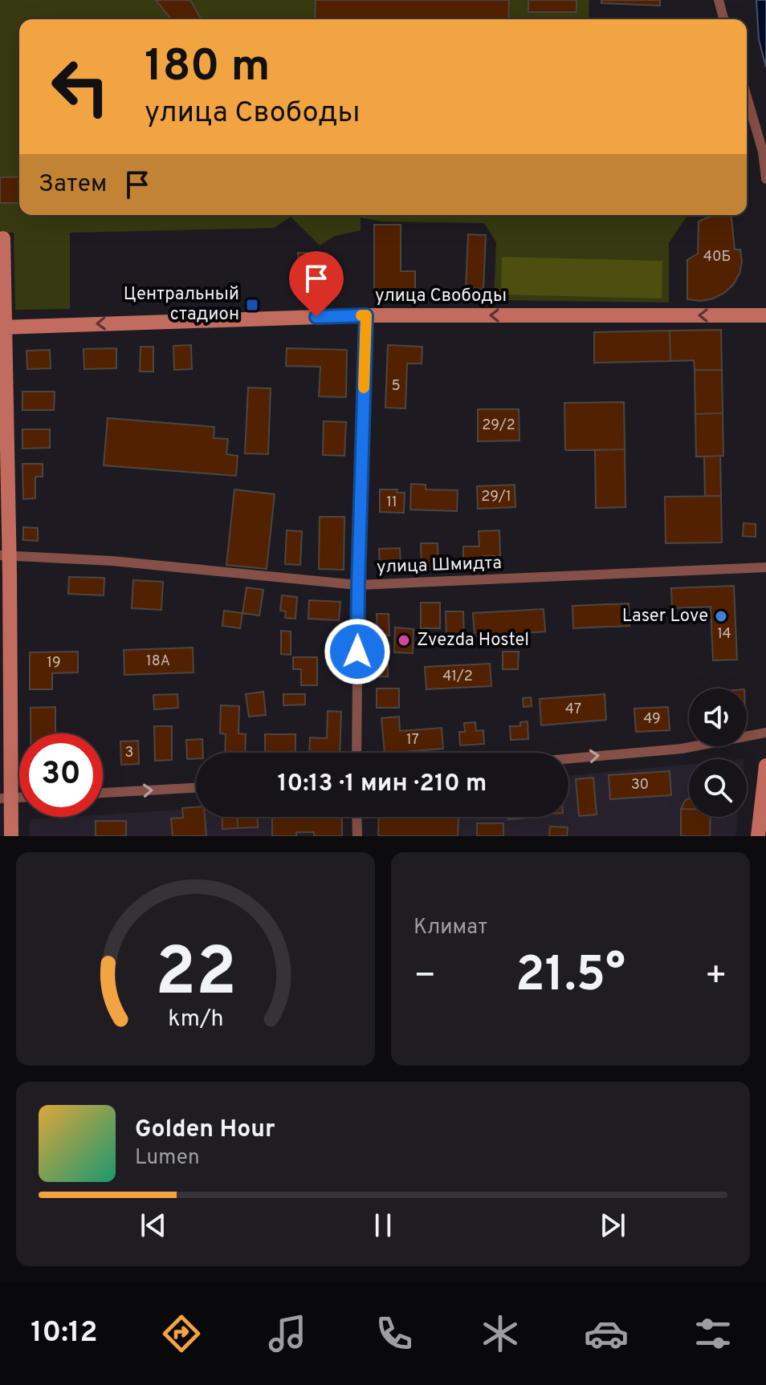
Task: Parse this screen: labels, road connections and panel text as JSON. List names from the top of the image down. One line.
{"streets":{"main road":["улица Свободы"],"street":["улица Шмидта"]},"one_way":["улица Свободы"],"places":{"transit":["Центральный стадион"],"other":["Laser Love","Zvezda Hostel"]},"house_numbers":["40Б","5","29/2","29/1","11","14","18А","19","41/2","47","49","17","3","30"],"page":{"turn":["180 m","улица Свободы"],"then":"Затем","limit":"30","trip":"10:13 · 1 мин · 210 m","tile":"Климат","heat":["−","21.5°","+"],"song":["Golden Hour","Lumen"],"tabs":"10:12","gauge":["22","km/h"]}}
